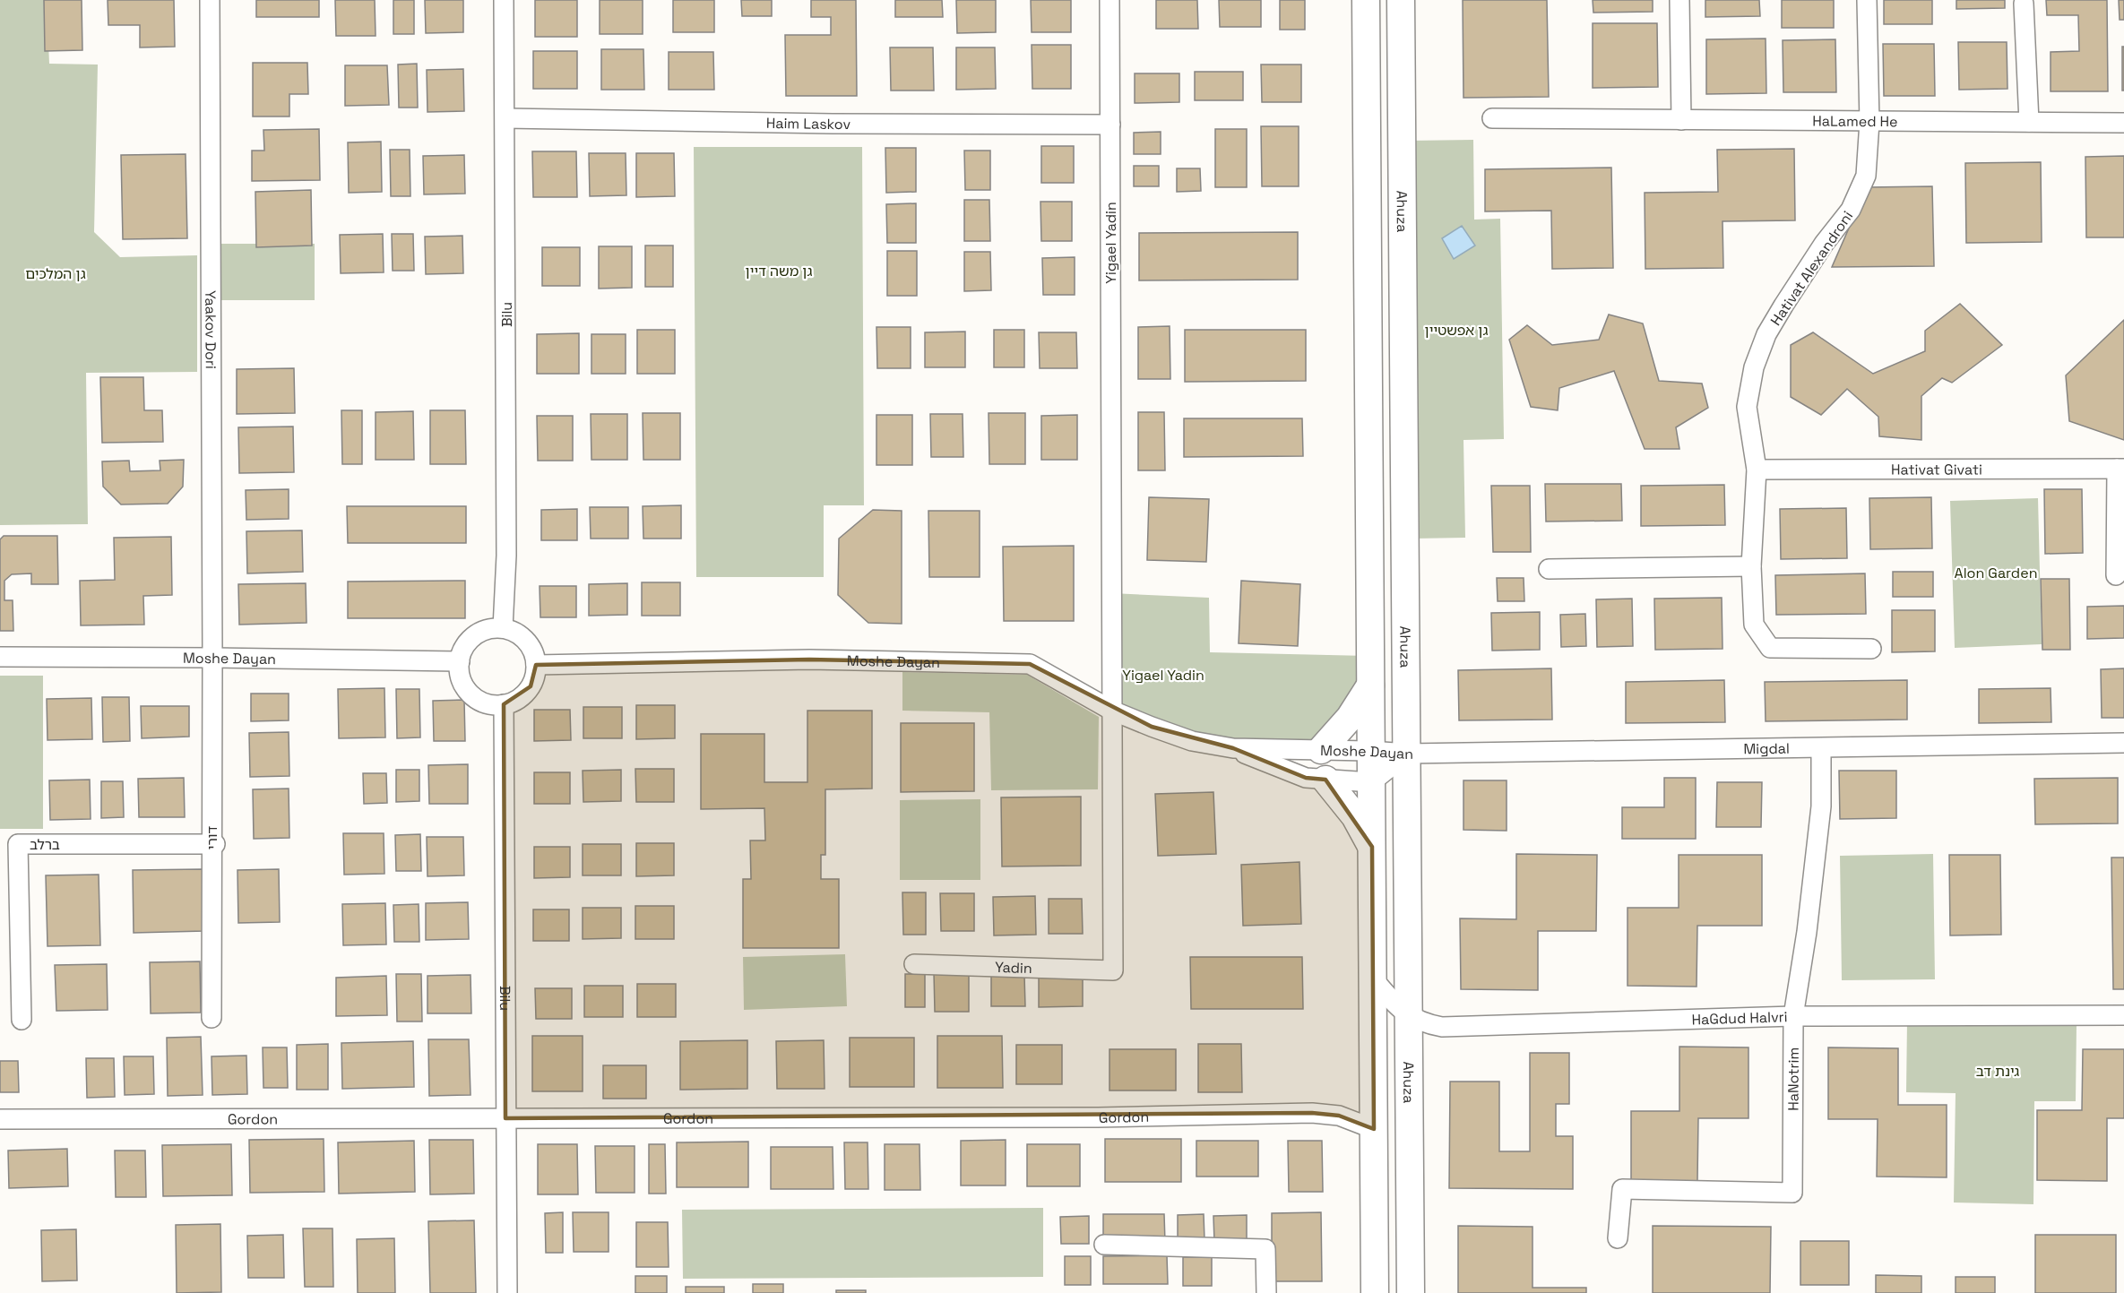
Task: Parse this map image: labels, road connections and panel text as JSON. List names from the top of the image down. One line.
{"streets":{"main road":["Ahuza"],"street":["HaLamed He","Haim Laskov","Yigael Yadin","Hativat Alexandroni","Bilu","Yaakov Dori","Hativat Givati","Moshe Dayan","Migdal","דורי","ברלב","Yadin","HaGdud HaIvri","HaNotrim","Gordon"]},"crossings":[["HaLamed He","Hativat Alexandroni"],["Haim Laskov","Yigael Yadin"],["Haim Laskov","Bilu"],["Ahuza","Moshe Dayan"],["Ahuza","Migdal"],["Ahuza","HaGdud HaIvri"],["Yigael Yadin","Moshe Dayan"],["Yigael Yadin","Yadin"],["Hativat Alexandroni","Hativat Givati"],["Bilu","Moshe Dayan"],["Bilu","Gordon"],["Yaakov Dori","Moshe Dayan"],["Yaakov Dori","דורי"],["Moshe Dayan","Migdal"],["Moshe Dayan","דורי"],["Migdal","HaNotrim"],["דורי","ברלב"],["HaGdud HaIvri","HaNotrim"]],"parks":["גן משה דיין","גן המלכים","גן אפשטיין","Alon Garden","Yigael Yadin","גינת דב"]}
